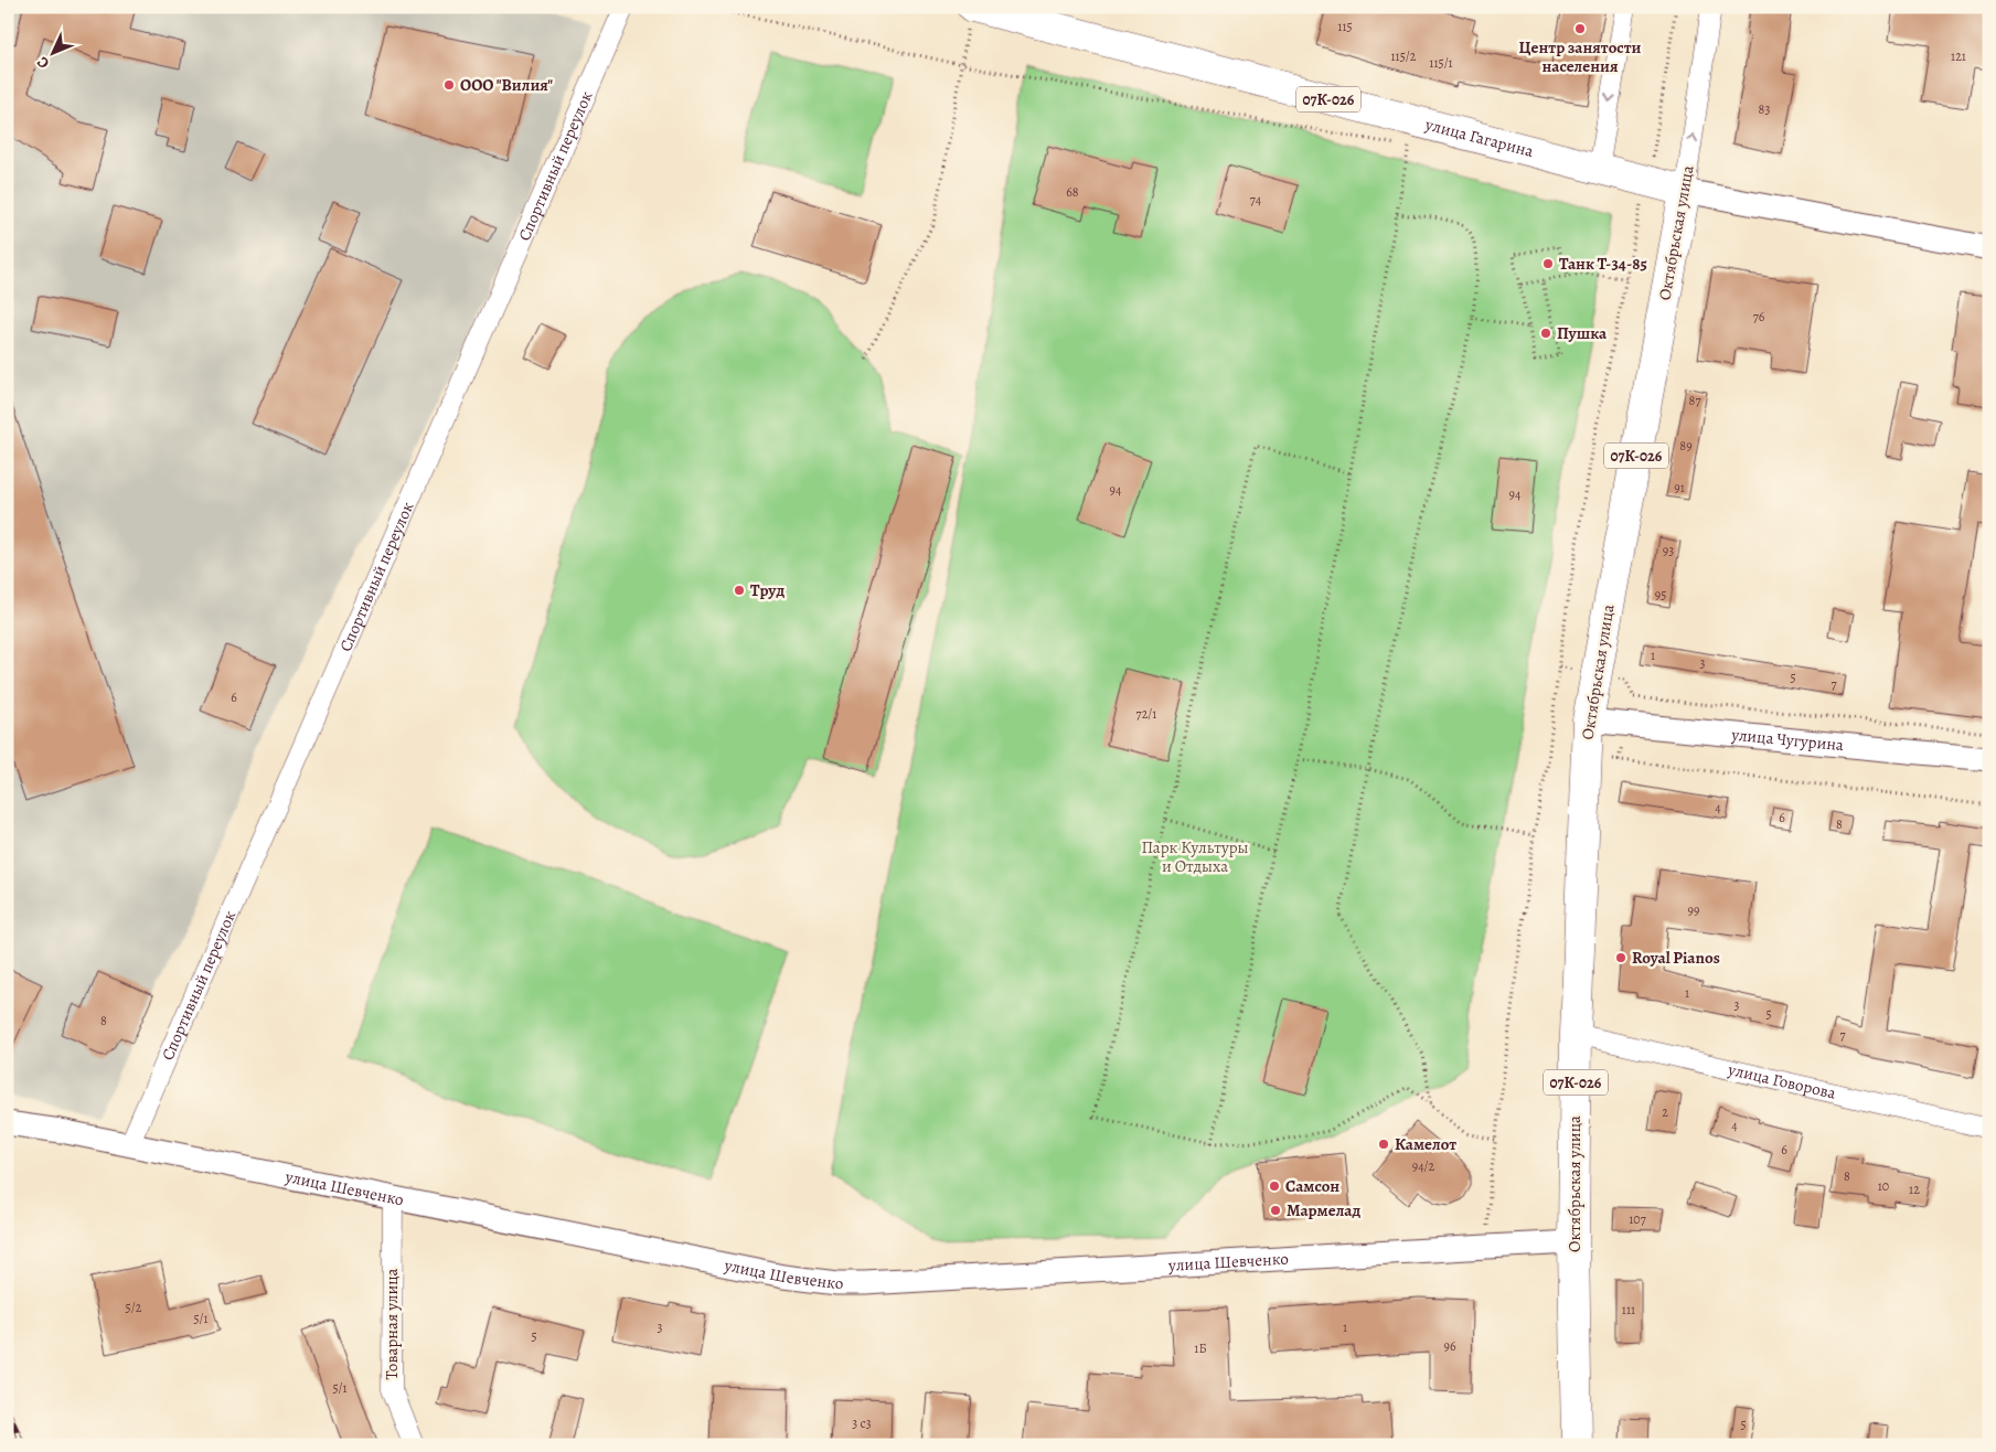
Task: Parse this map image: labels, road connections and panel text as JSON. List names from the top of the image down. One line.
{"streets":{"main road":["07К-026","улица Гагарина","Октябрьская улица"],"street":["Спортивный переулок","улица Чугурина","улица Говорова","улица Шевченко","Товарная улица"]},"crossings":[["улица Гагарина","Октябрьская улица"],["Спортивный переулок","улица Шевченко"],["Октябрьская улица","улица Чугурина"],["Октябрьская улица","улица Говорова"],["Октябрьская улица","улица Шевченко"],["улица Шевченко","Товарная улица"]],"parks":["Парк Культуры и Отдыха"],"places":["Центр занятости населения","ООО \"Вилия\"","Танк Т-34-85","Пушка","Труд","Royal Pianos","Камелот","Самсон","Мармелад"],"house_numbers":["115","115/2","121","115/1","83","68","74","76","87","89","91","94","94","93","95","1","3","5","7","6","72/1","4","6","8","99","1","3","5","8","7","2","4","6","94/2","8","10","12","107","5/2","111","5/1","3","1","5","96","1Б","5/1","3 с3","5"],"north":"bottom left"}
